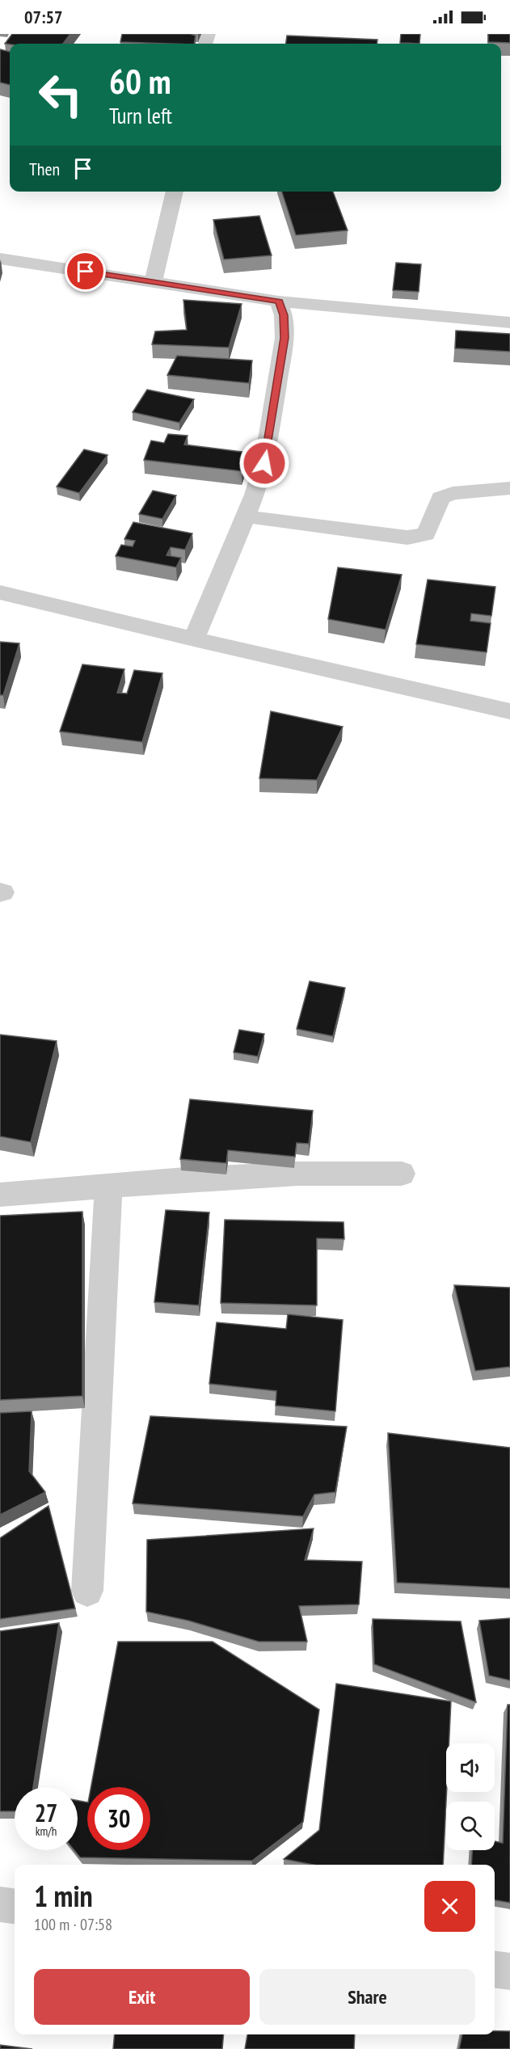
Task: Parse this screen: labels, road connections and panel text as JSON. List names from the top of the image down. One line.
{"page":{"status":"07:57","turn":["60 m","Turn left"],"then":"Then","speed":"27 km/h","limit":"30","heading":["1 min","100 m · 07:58"],"buttons":["Exit","Share"]}}
